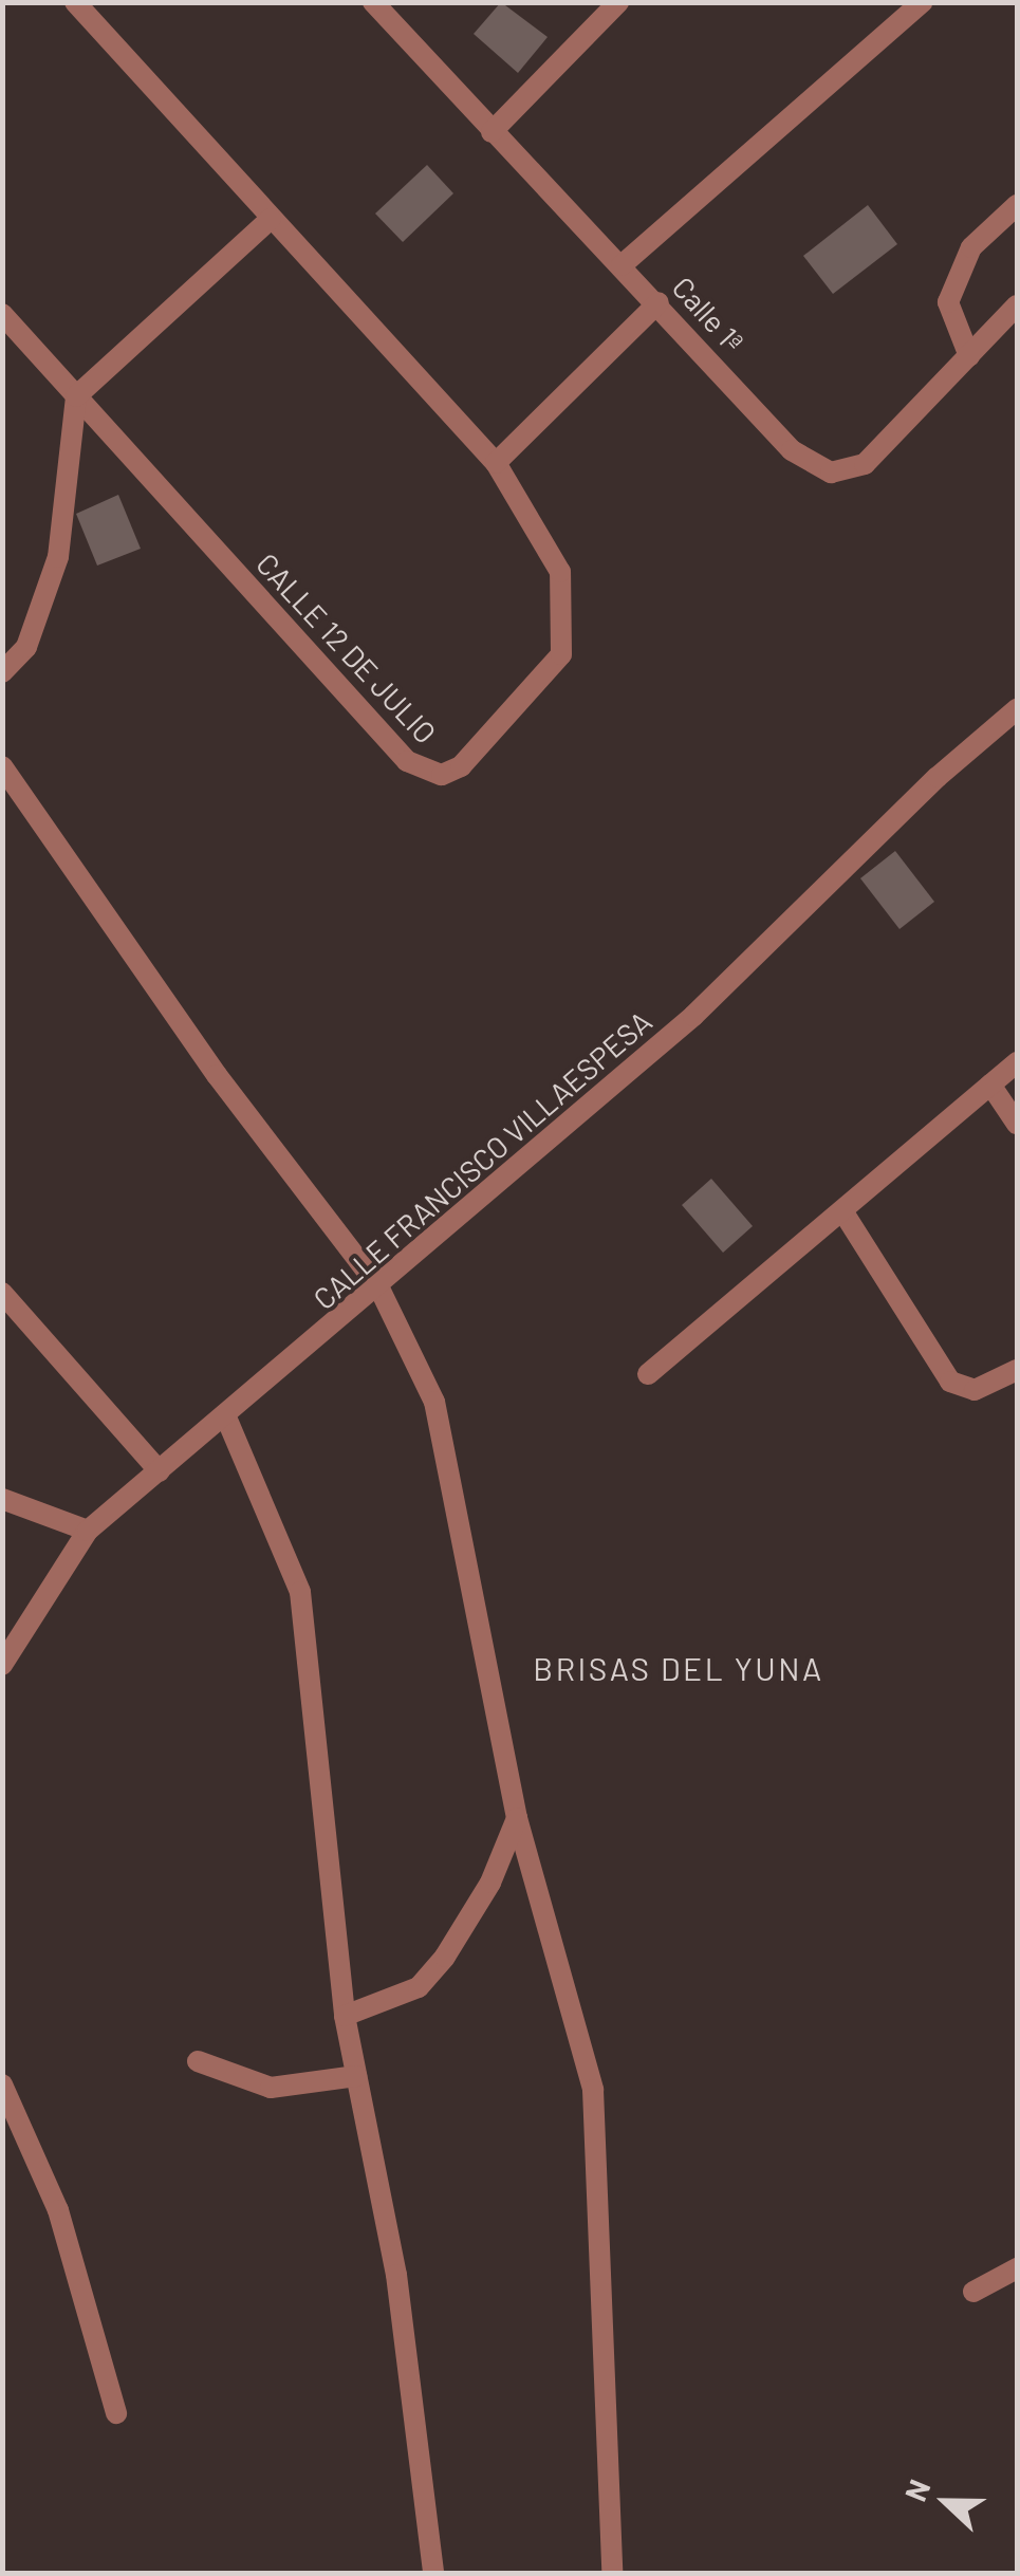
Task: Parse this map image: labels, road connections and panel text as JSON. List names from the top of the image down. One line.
{"streets":{"street":["Calle 1ª","CALLE 12 DE JULIO","CALLE FRANCISCO VILLAESPESA"]},"districts":["BRISAS DEL YUNA"],"north":"left"}
